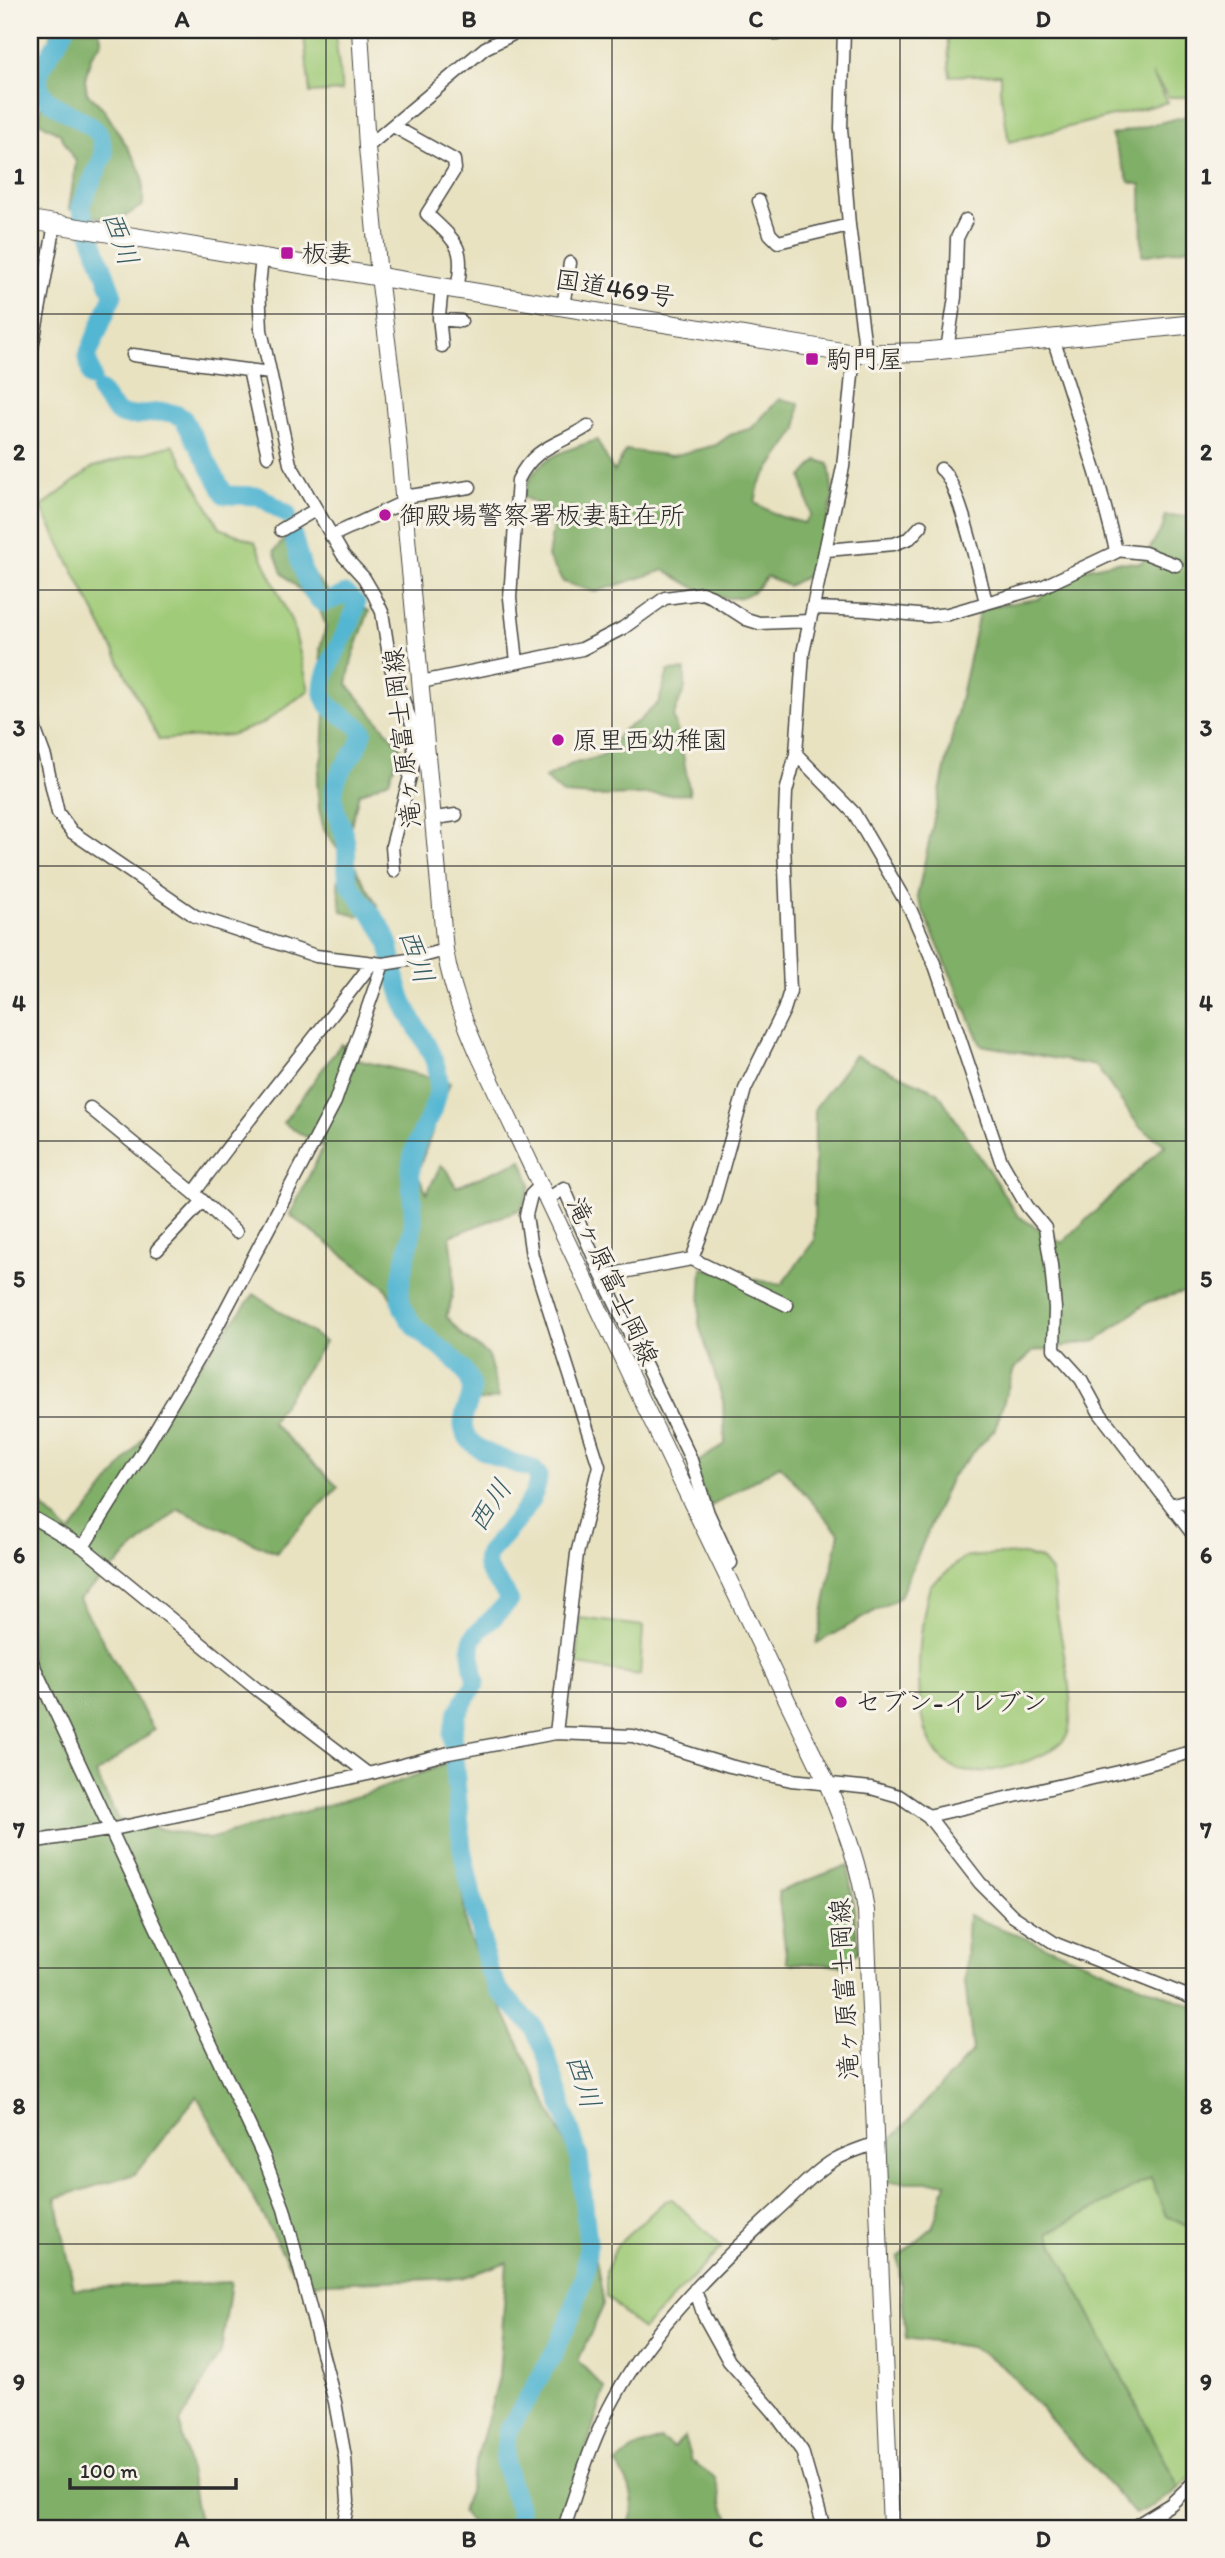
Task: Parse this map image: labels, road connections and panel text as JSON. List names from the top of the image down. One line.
{"streets":{"highway":["国道469号"],"main road":["滝ヶ原富士岡線"]},"crossings":[["国道469号","滝ヶ原富士岡線"]],"water":["西川"],"places":{"transit":["板妻","駒門屋"],"other":["御殿場警察署板妻駐在所","原里西幼稚園","セブン-イレブン"]},"scale_bar":"100 m","grid":{"columns":["A","B","C","D"],"rows":["1","2","3","4","5","6","7","8","9"]}}
